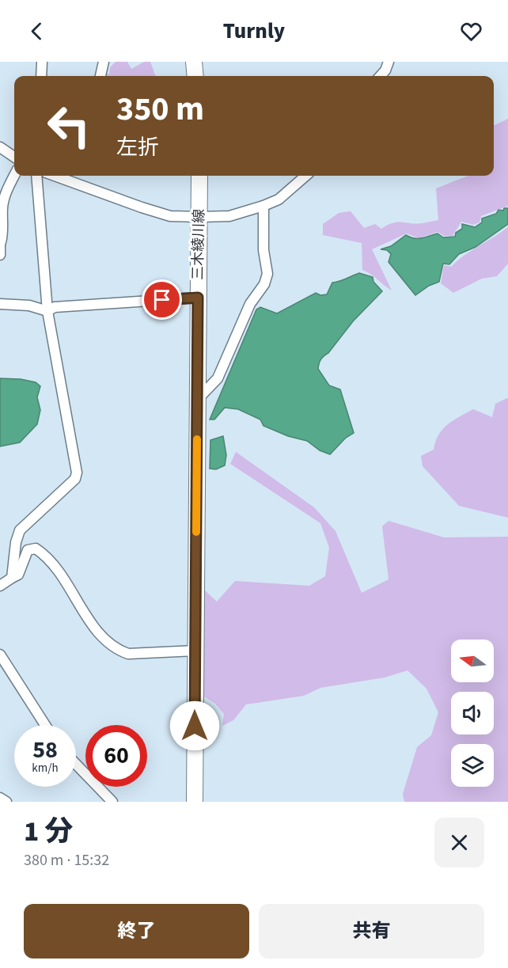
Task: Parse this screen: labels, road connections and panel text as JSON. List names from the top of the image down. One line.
{"streets":{"main road":["三木綾川線"]},"north":"left","page":{"header":"Turnly","turn":["350 m","左折"],"speed":"58 km/h","limit":"60","heading":["1 分","380 m · 15:32"],"buttons":["終了","共有"]}}
